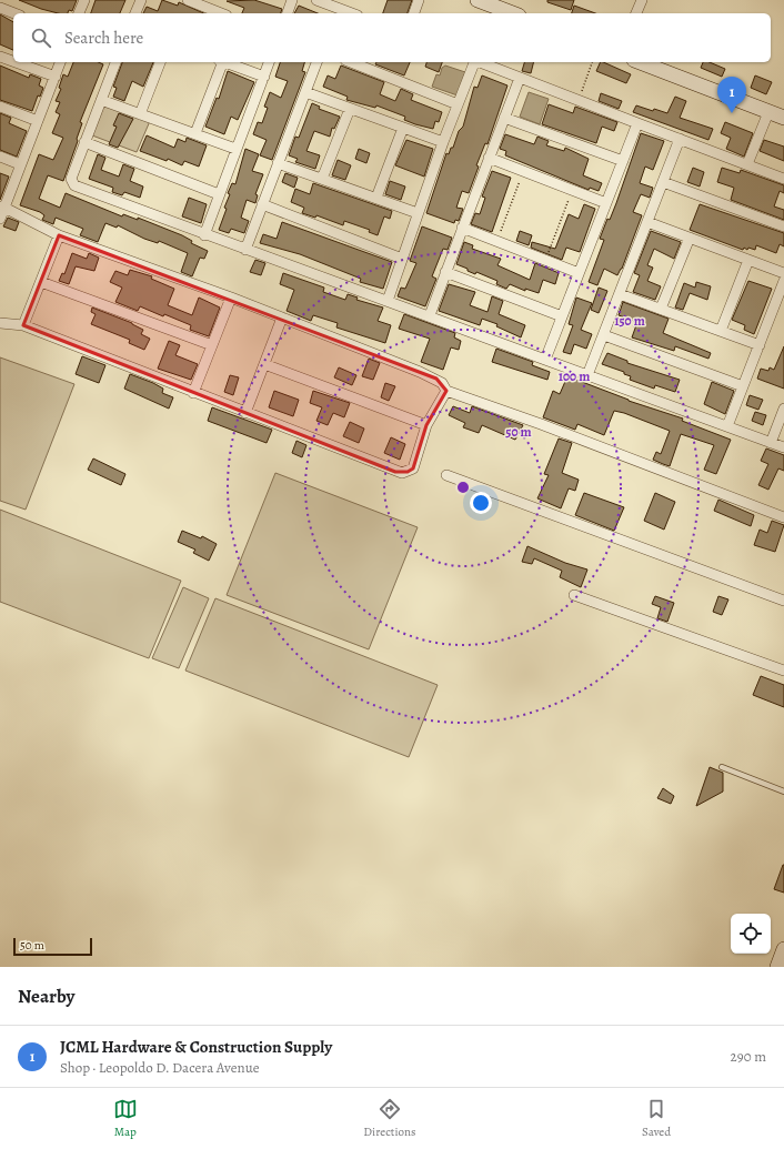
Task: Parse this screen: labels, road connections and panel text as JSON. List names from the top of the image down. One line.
{"scale_bar":"50 m","page":{"search":"Search here","pins":"1","scale":"50 m","heading":"Nearby","list":[{"mark":"1","name":"JCML Hardware & Construction Supply","note":"Shop · Leopoldo D. Dacera Avenue","value":"290 m"}],"nav":["Map","Directions","Saved"]},"rings":["150 m","100 m","50 m"]}
